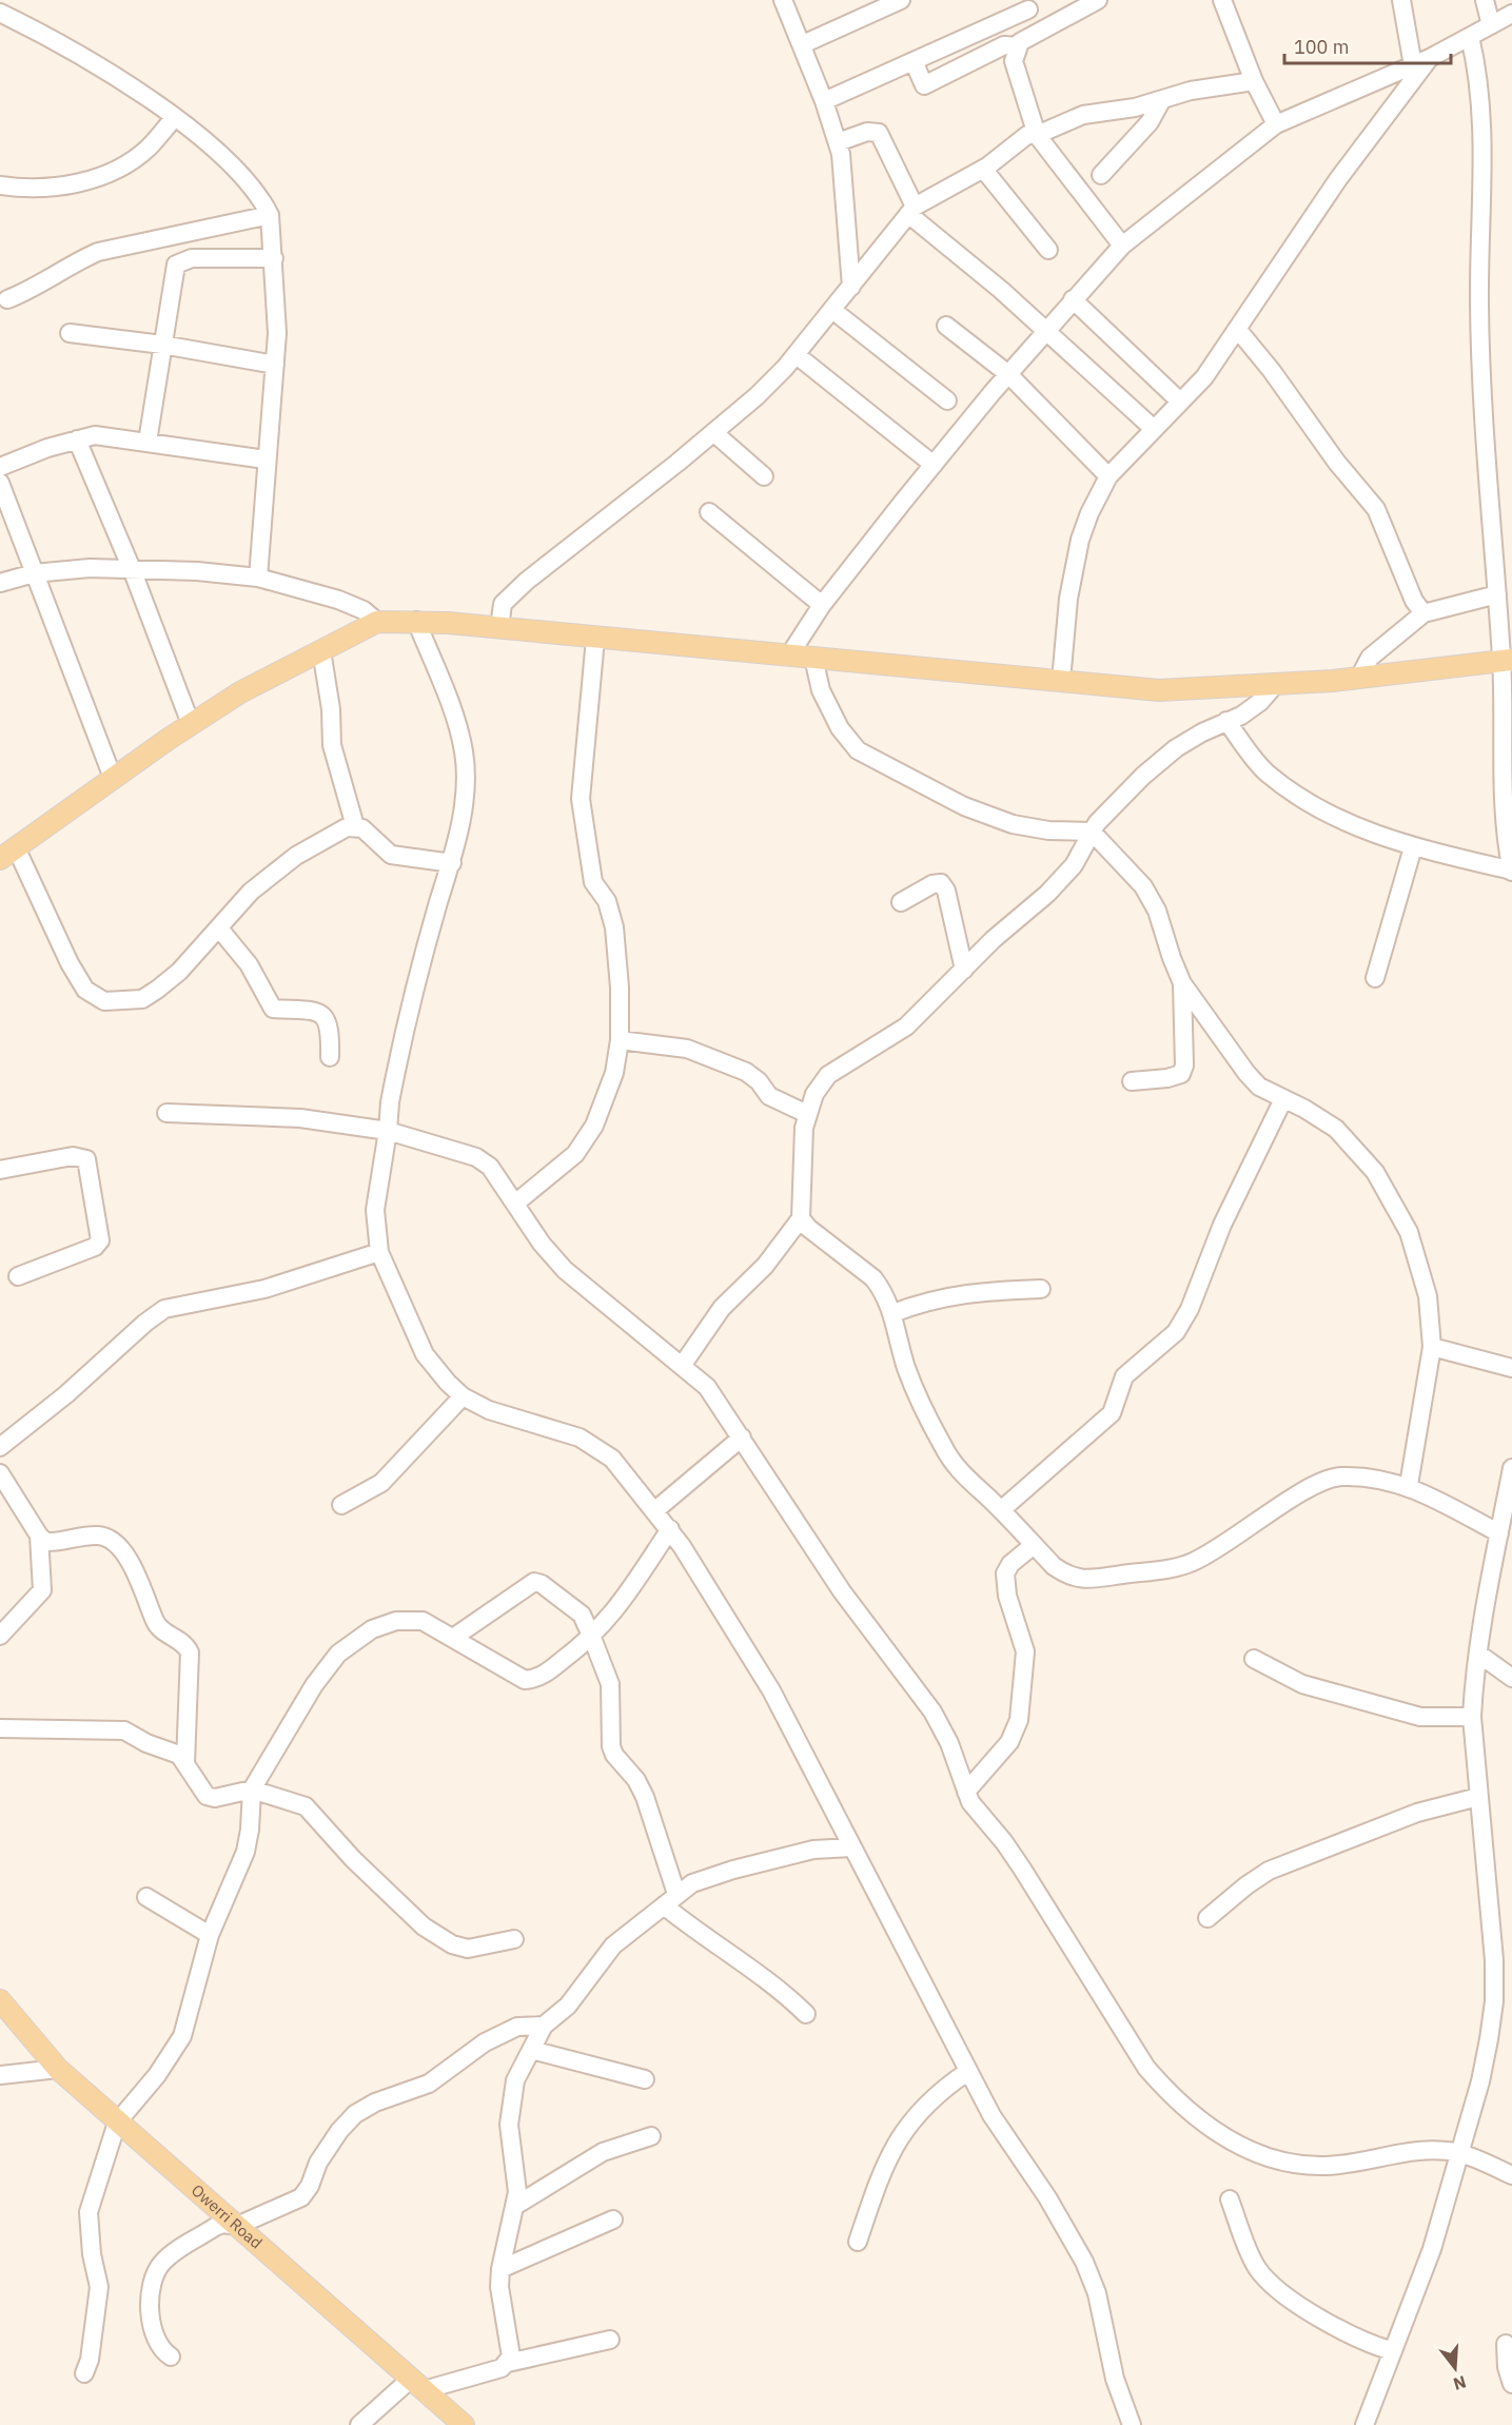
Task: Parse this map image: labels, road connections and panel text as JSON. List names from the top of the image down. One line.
{"streets":{"main road":["Owerri Road"]},"scale_bar":"100 m","north":"bottom"}
